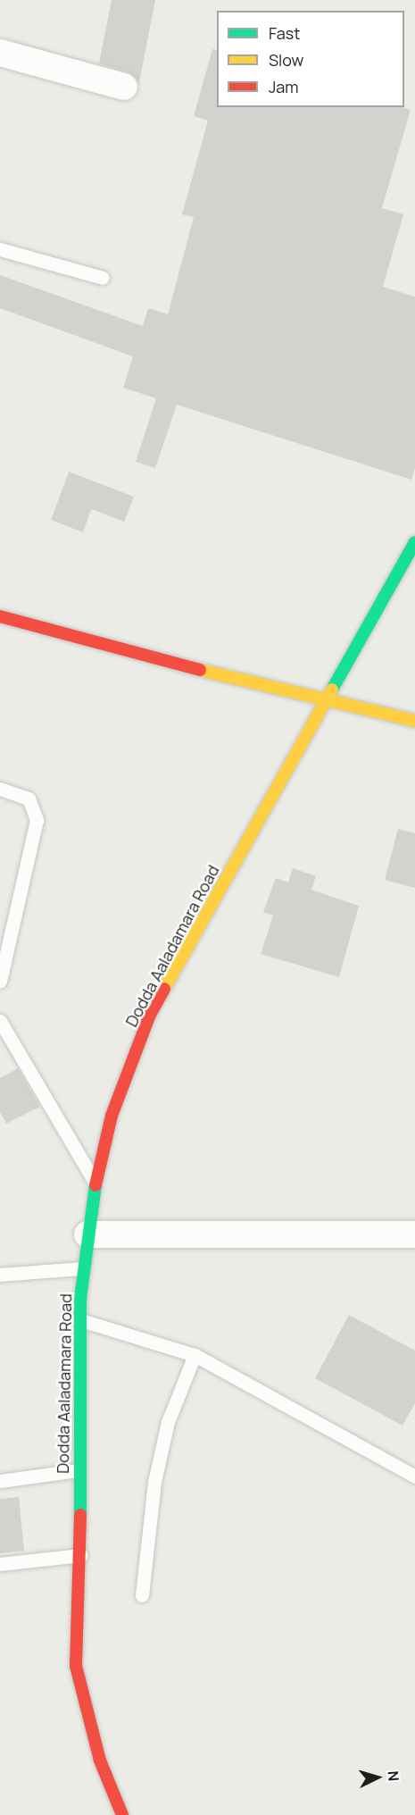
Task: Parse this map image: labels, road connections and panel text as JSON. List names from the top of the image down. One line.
{"streets":{"main road":["Dodda Aaladamara Road"]},"legend":["Fast","Slow","Jam"],"north":"right"}
